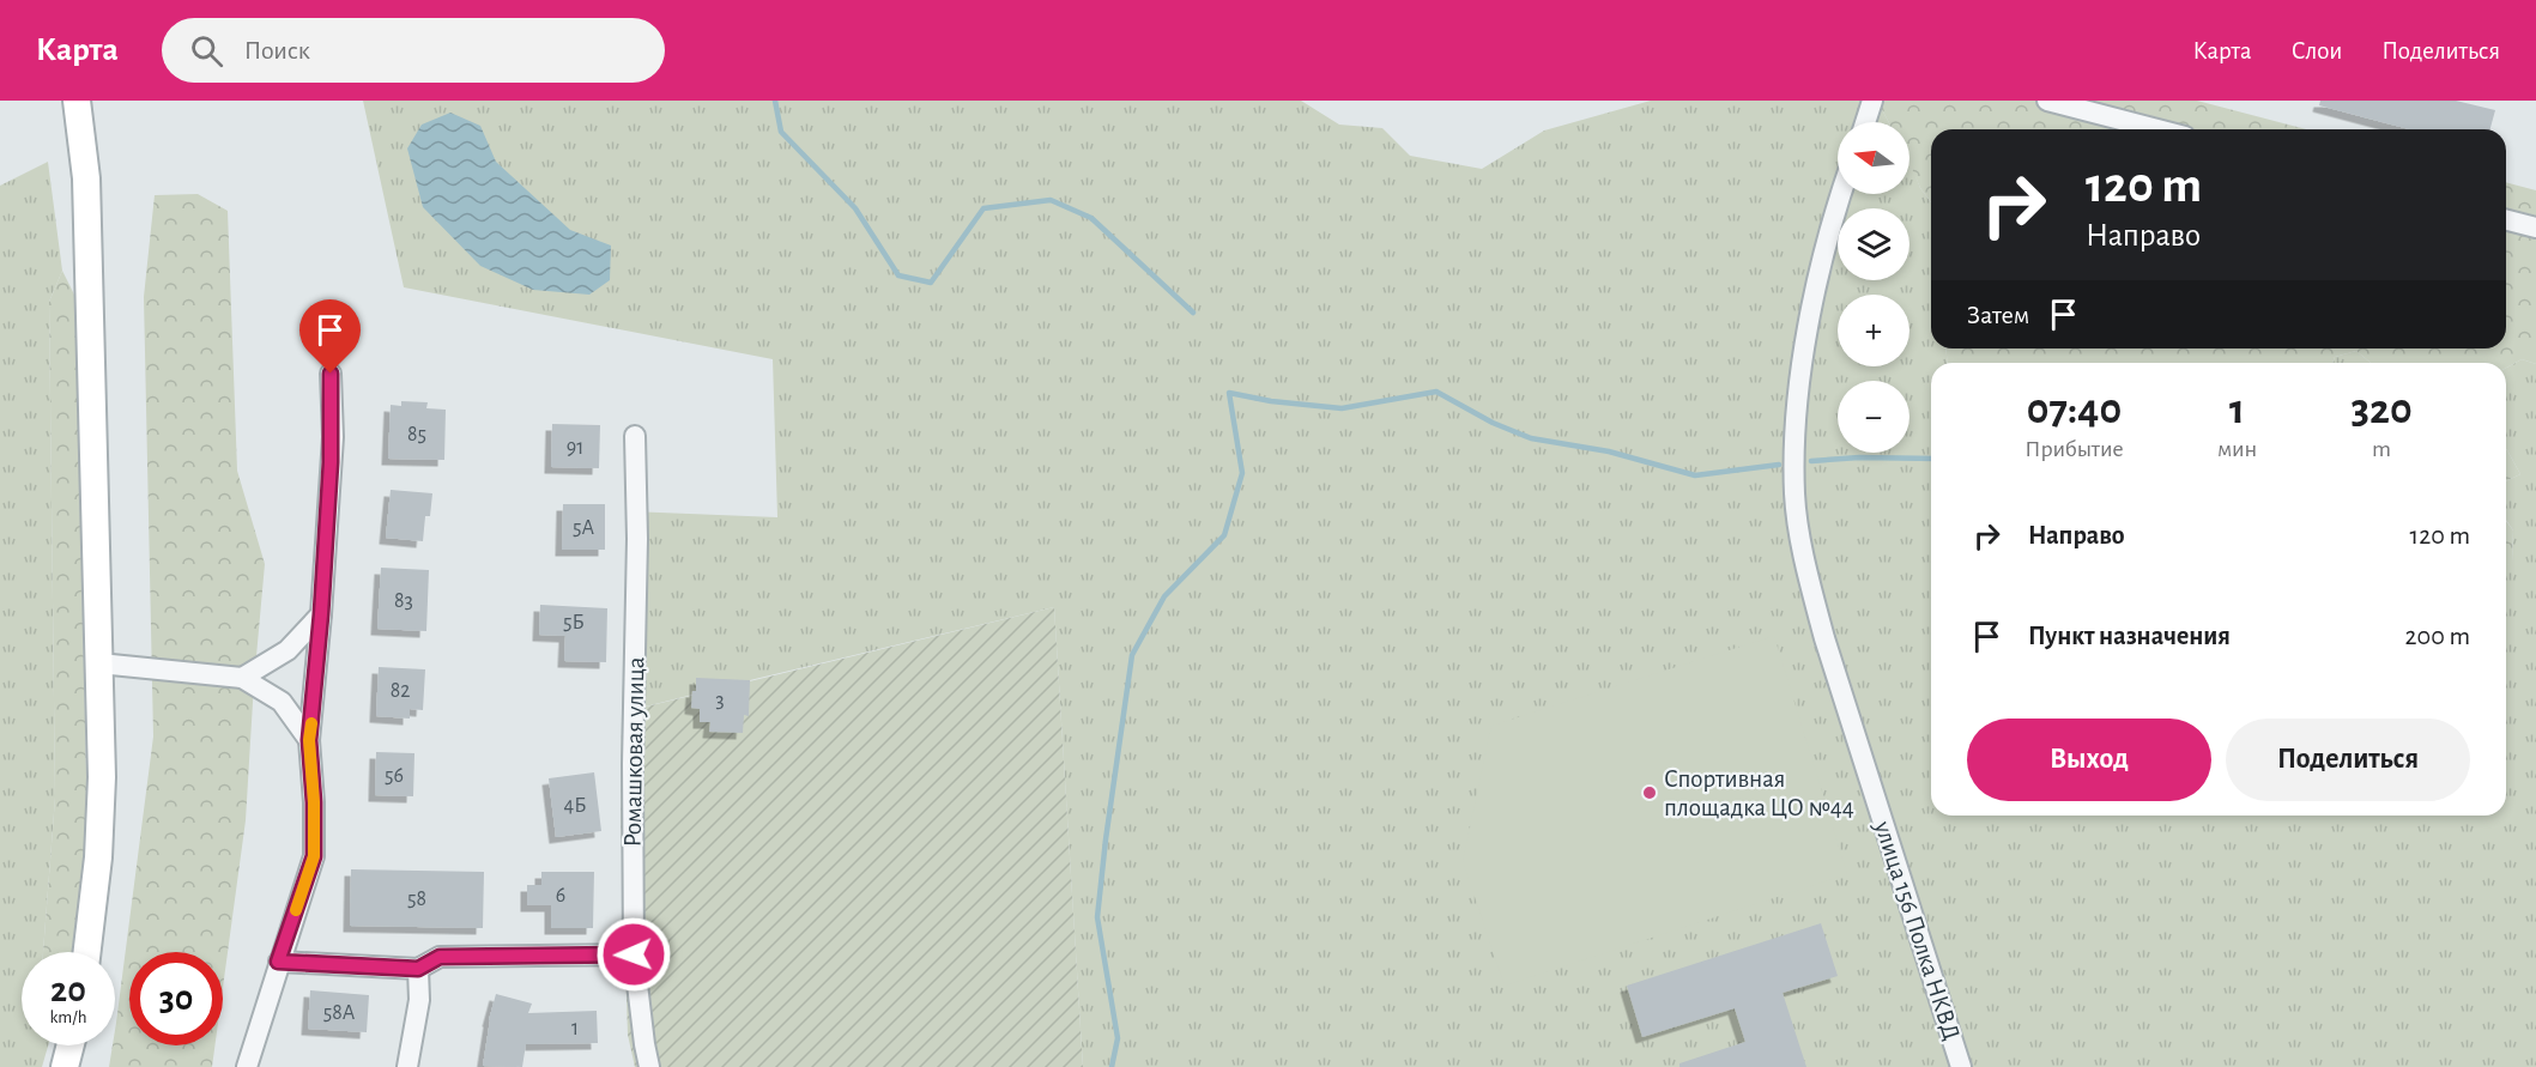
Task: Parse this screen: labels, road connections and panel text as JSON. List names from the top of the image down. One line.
{"streets":{"street":["Ромашковая улица","улица 156 Полка НКВД"]},"places":["Спортивная площадка ЦО №44"],"house_numbers":["85","91","5А","83","5Б","82","3","56","4Б","6","58","58А","1"],"north":"left","page":{"header":"Карта","search":"Поиск","nav":["Карта","Слои","Поделиться"],"map_buttons":["+","−"],"turn":["120 m","Направо"],"then":"Затем","eta":["07:40","Прибытие","1","мин","320","m"],"list":[{"name":"Направо","value":"120 m"},{"name":"Пункт назначения","value":"200 m"}],"buttons":["Выход","Поделиться"],"speed":"20 km/h","limit":"30"}}
